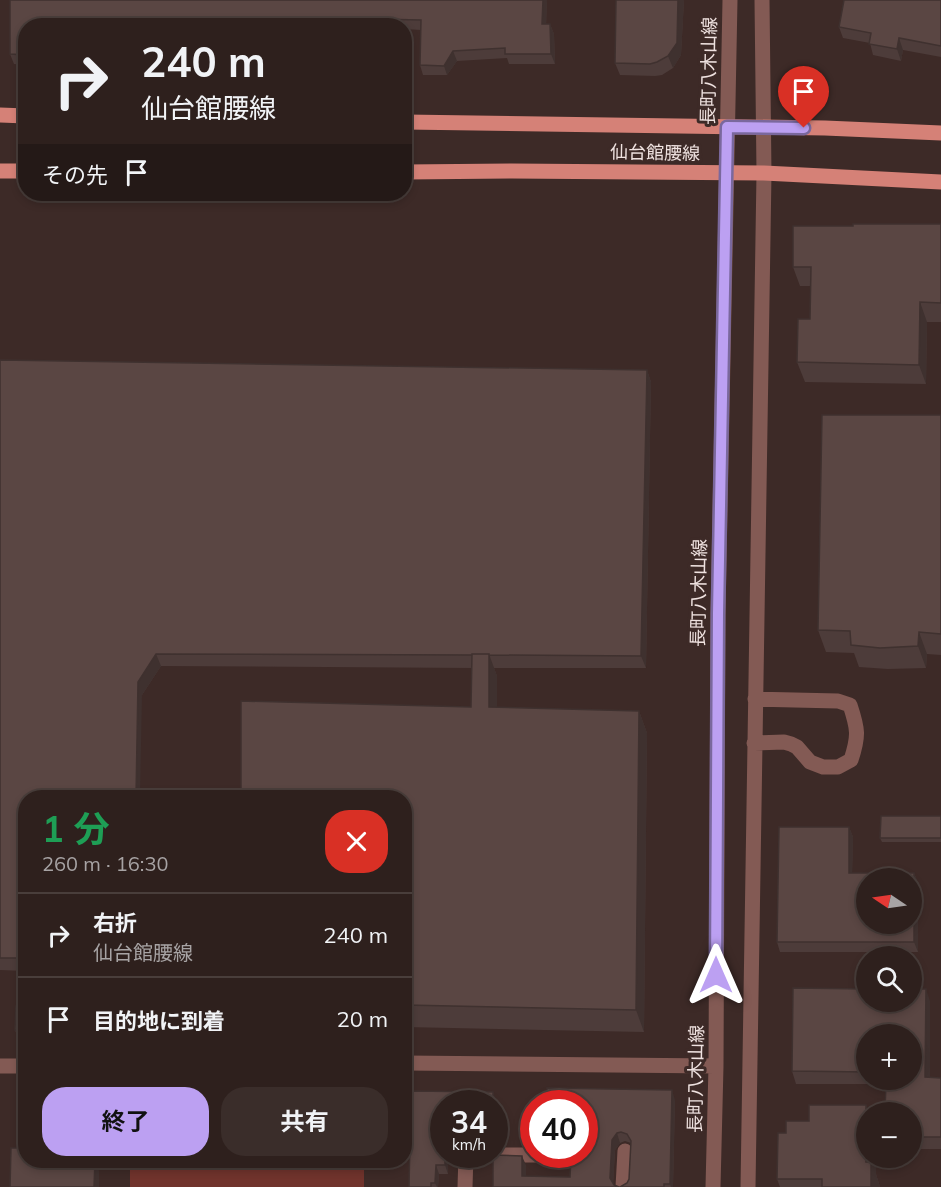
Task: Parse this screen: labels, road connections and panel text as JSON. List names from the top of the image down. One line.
{"streets":{"main road":["仙台館腰線"],"street":["長町八木山線"]},"crossings":[["長町八木山線","仙台館腰線"]],"north":"left","page":{"turn":["240 m","仙台館腰線"],"then":"その先","heading":["1 分","260 m · 16:30"],"map_buttons":["+","−"],"list":[{"name":"右折","note":"仙台館腰線","value":"240 m"},{"name":"目的地に到着","value":"20 m"}],"buttons":["終了","共有"],"speed":"34 km/h","limit":"40"}}
